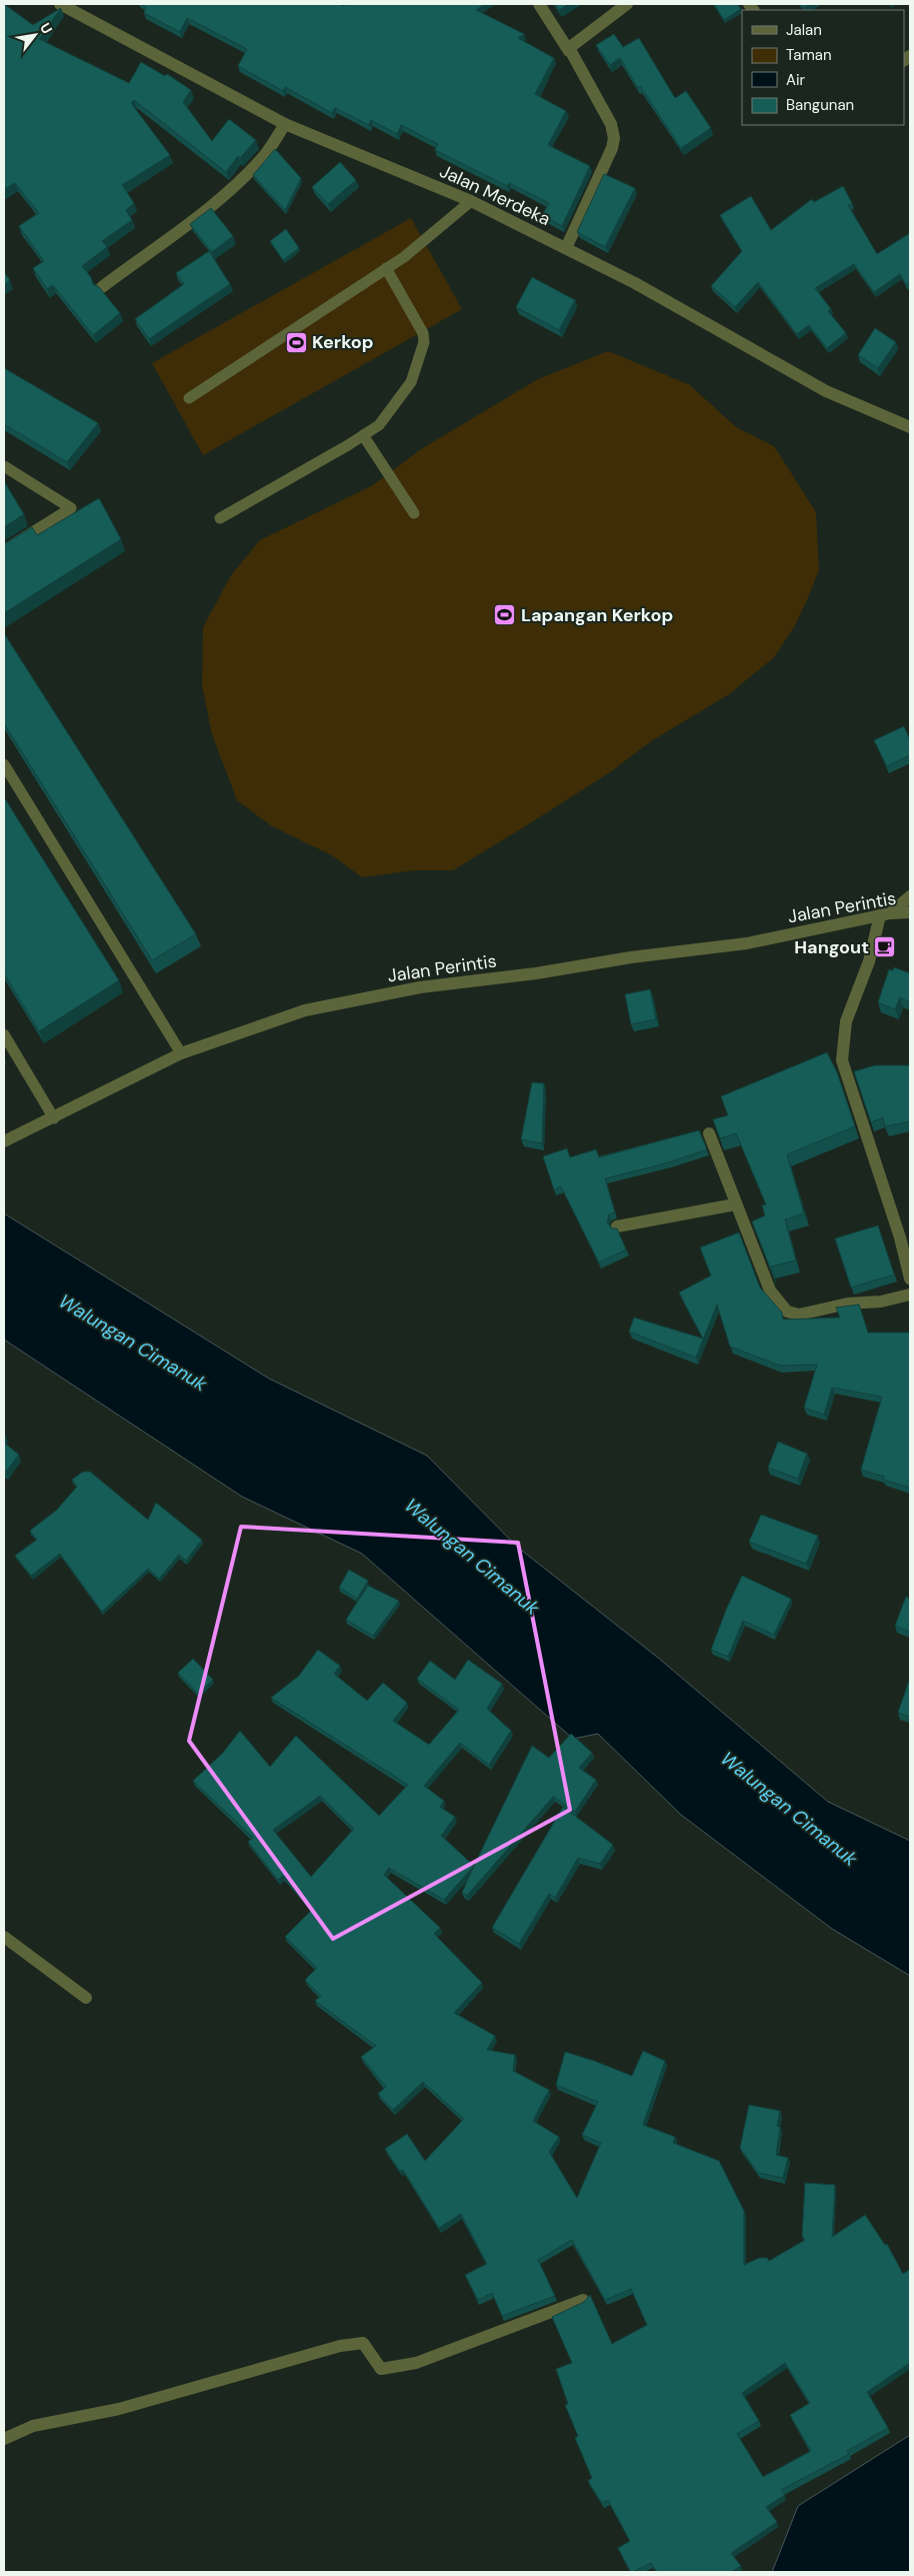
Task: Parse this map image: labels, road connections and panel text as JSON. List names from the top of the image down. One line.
{"streets":{"street":["Jalan Merdeka","Jalan Perintis"]},"water":["Walungan Cimanuk"],"places":{"sports":["Kerkop","Lapangan Kerkop"],"cafe":["Hangout"]},"legend":["Jalan","Taman","Air","Bangunan"],"north":"top right"}
